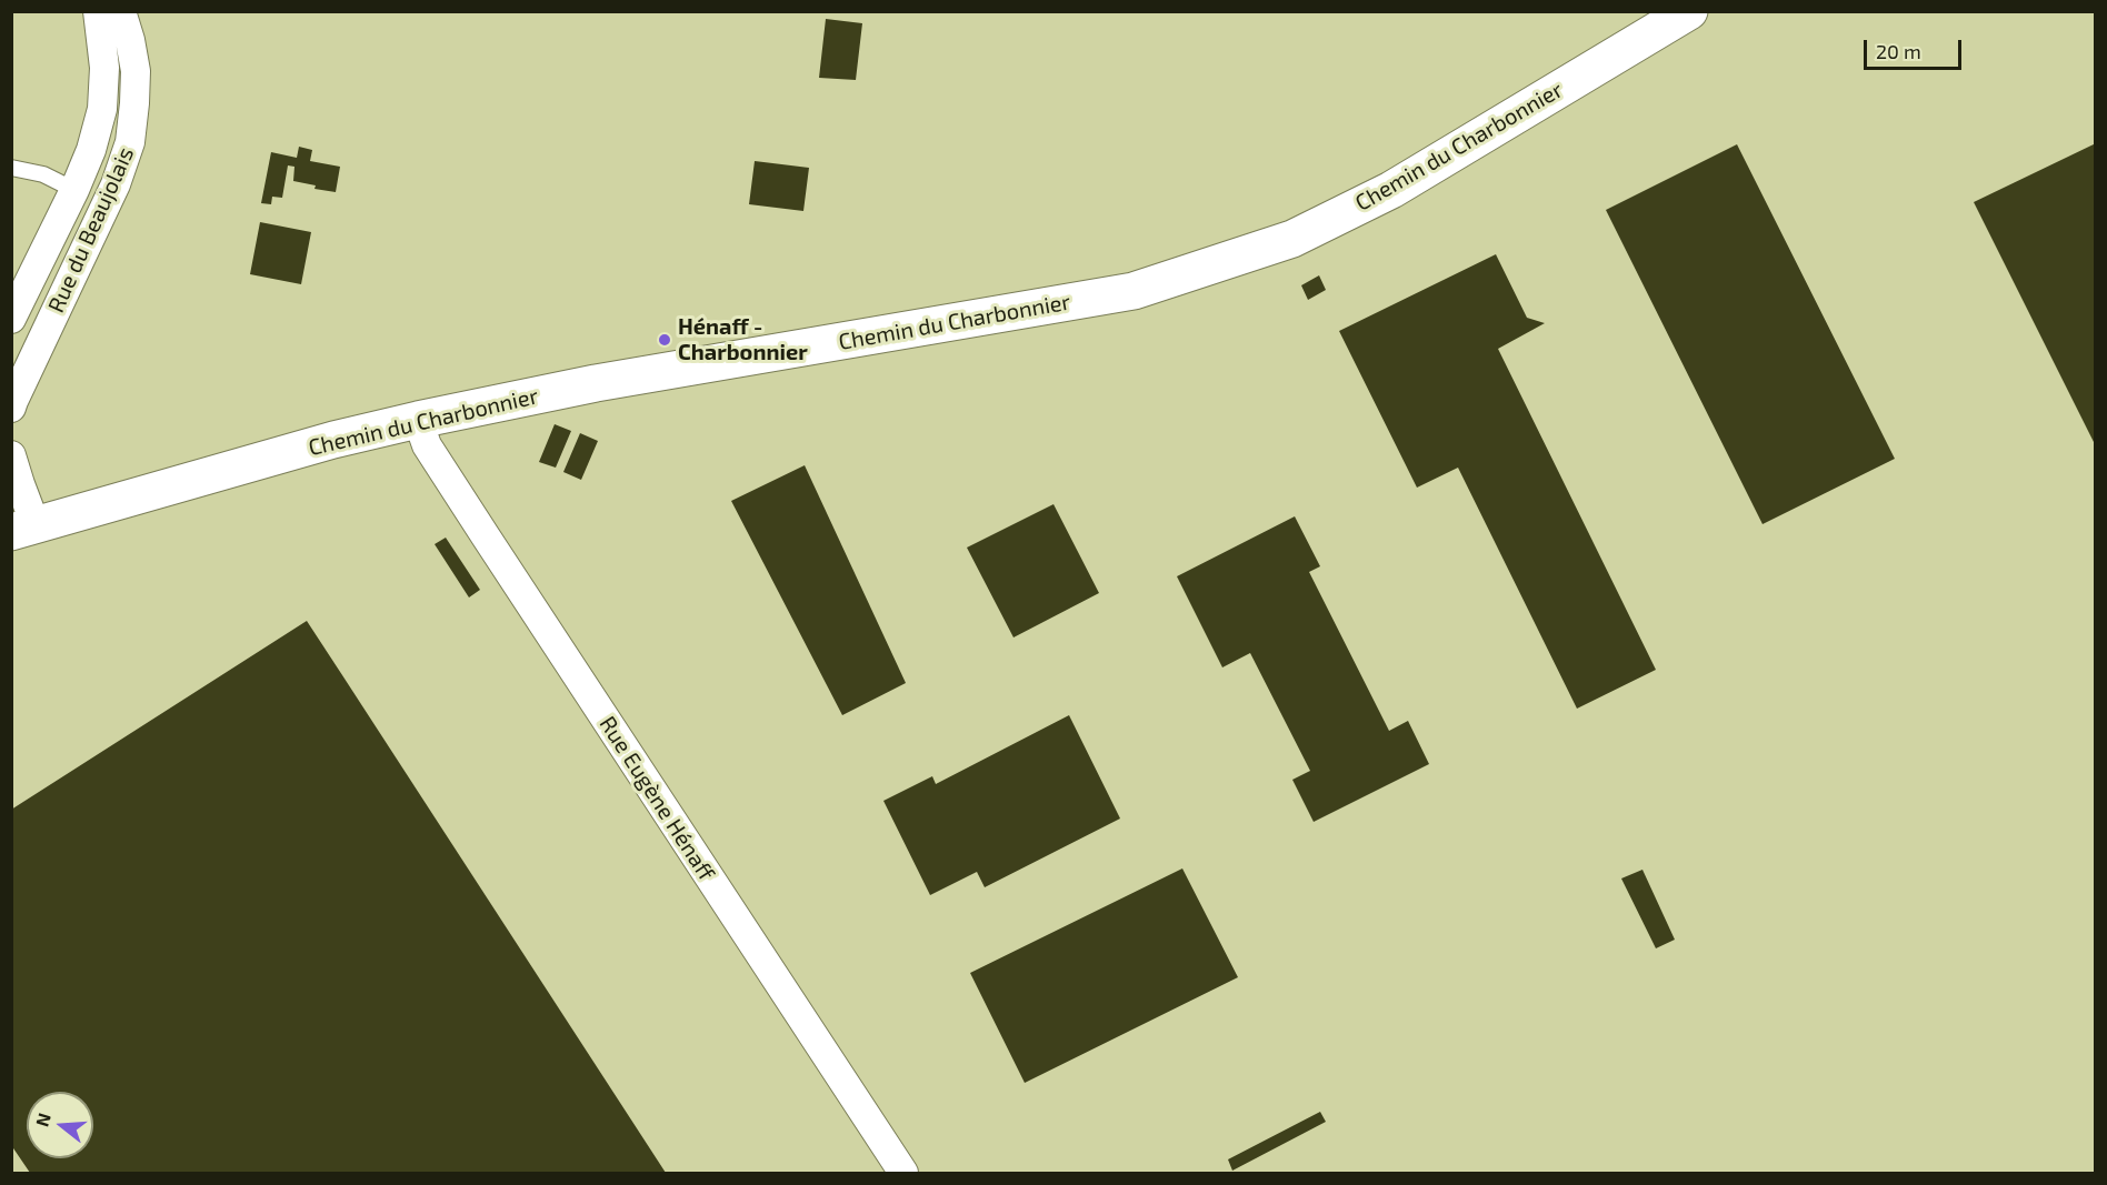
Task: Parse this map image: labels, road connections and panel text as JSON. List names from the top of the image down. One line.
{"streets":{"main road":["Chemin du Charbonnier"],"street":["Rue du Beaujolais","Rue Eugène Hénaff"]},"crossings":[["Chemin du Charbonnier","Rue Eugène Hénaff"]],"places":["Hénaff - Charbonnier"],"scale_bar":"20 m","north":"left"}
